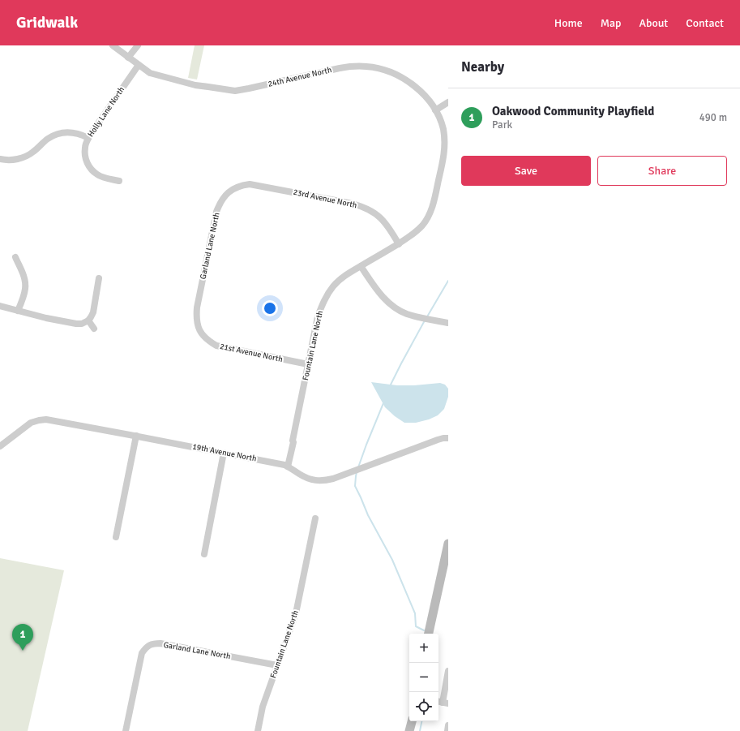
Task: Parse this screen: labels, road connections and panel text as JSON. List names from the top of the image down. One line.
{"streets":{"street":["24th Avenue North","Holly Lane North","23rd Avenue North","Garland Lane North","Fountain Lane North","21st Avenue North","19th Avenue North"]},"crossings":[["24th Avenue North","Holly Lane North"],["23rd Avenue North","Garland Lane North"],["23rd Avenue North","Fountain Lane North"],["Garland Lane North","Fountain Lane North"],["Garland Lane North","21st Avenue North"],["Fountain Lane North","21st Avenue North"],["Fountain Lane North","19th Avenue North"]],"page":{"header":"Gridwalk","nav":["Home","Map","About","Contact"],"heading":"Nearby","list":[{"mark":"1","name":"Oakwood Community Playfield","note":"Park","value":"490 m"}],"buttons":["Save","Share"],"pins":"1","map_buttons":["+","−"]}}
